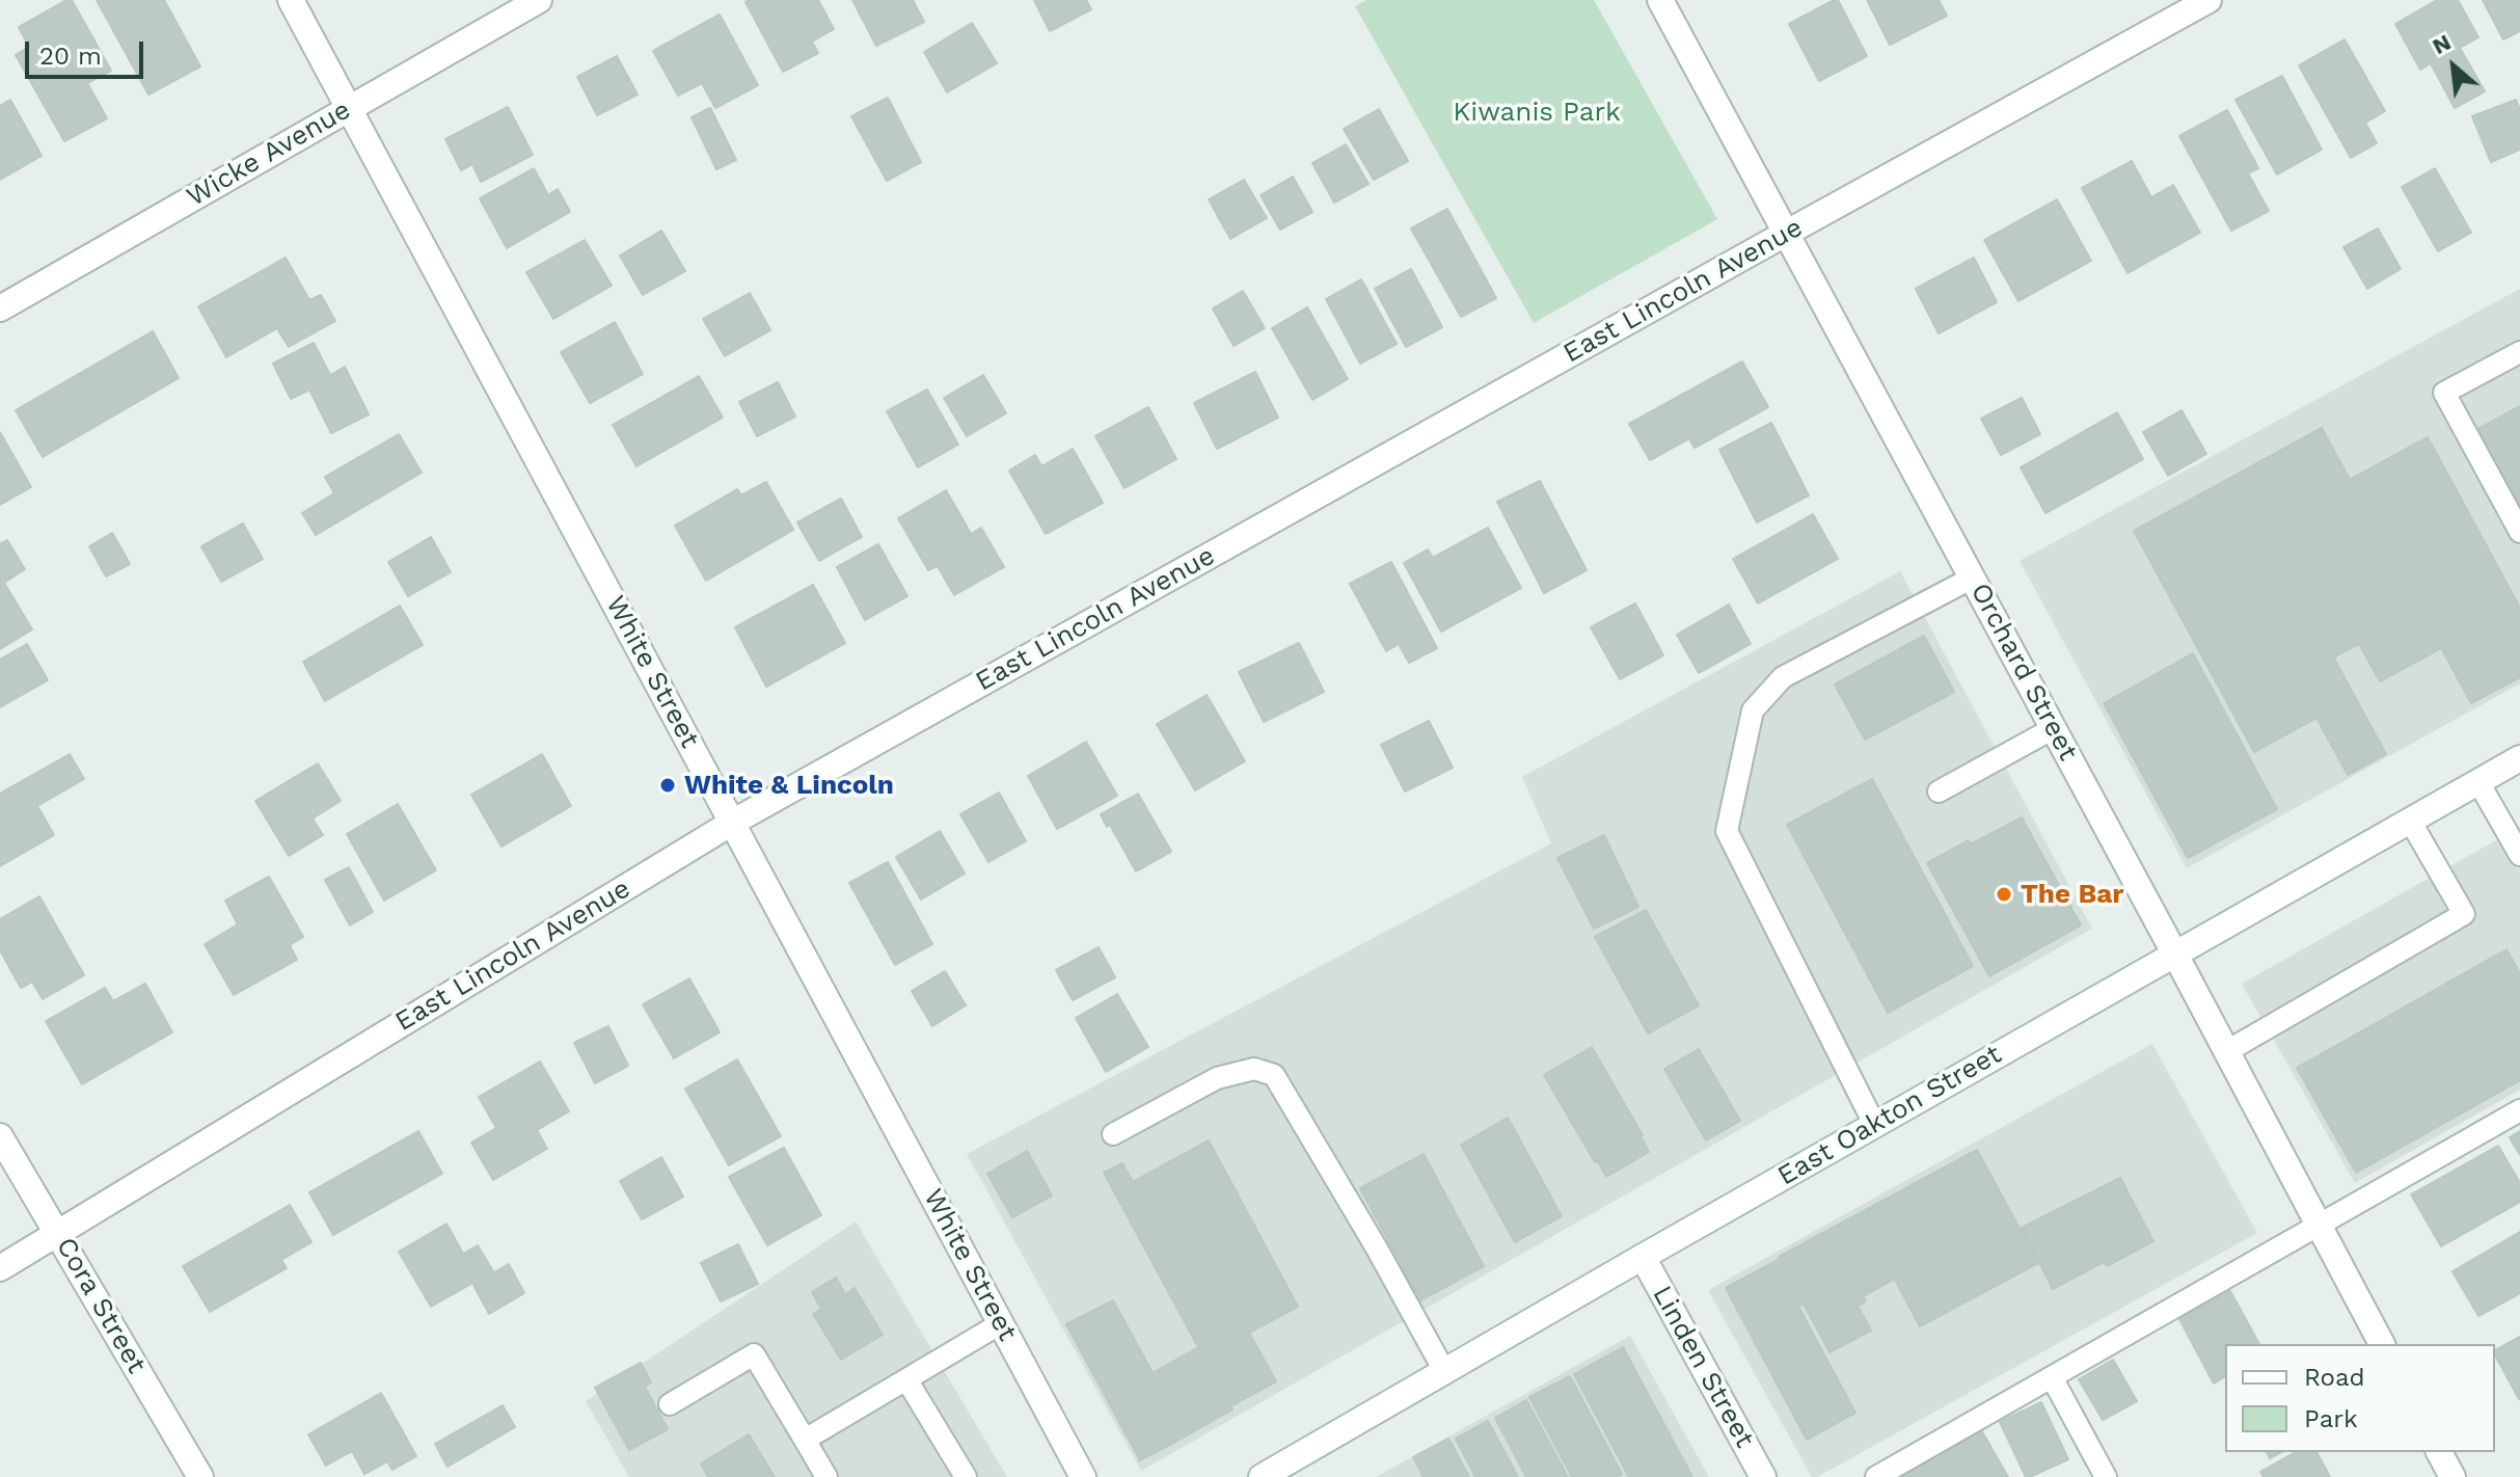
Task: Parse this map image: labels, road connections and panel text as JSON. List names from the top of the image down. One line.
{"streets":{"street":["Wicke Avenue","East Lincoln Avenue","White Street","Orchard Street","East Oakton Street","Cora Street","Linden Street"]},"crossings":[["Wicke Avenue","White Street"],["East Lincoln Avenue","White Street"],["East Lincoln Avenue","Orchard Street"],["East Lincoln Avenue","Cora Street"],["Orchard Street","East Oakton Street"],["East Oakton Street","Linden Street"]],"parks":["Kiwanis Park"],"places":["White & Lincoln","The Bar"],"legend":["Road","Park"],"scale_bar":"20 m","north":"top left"}
